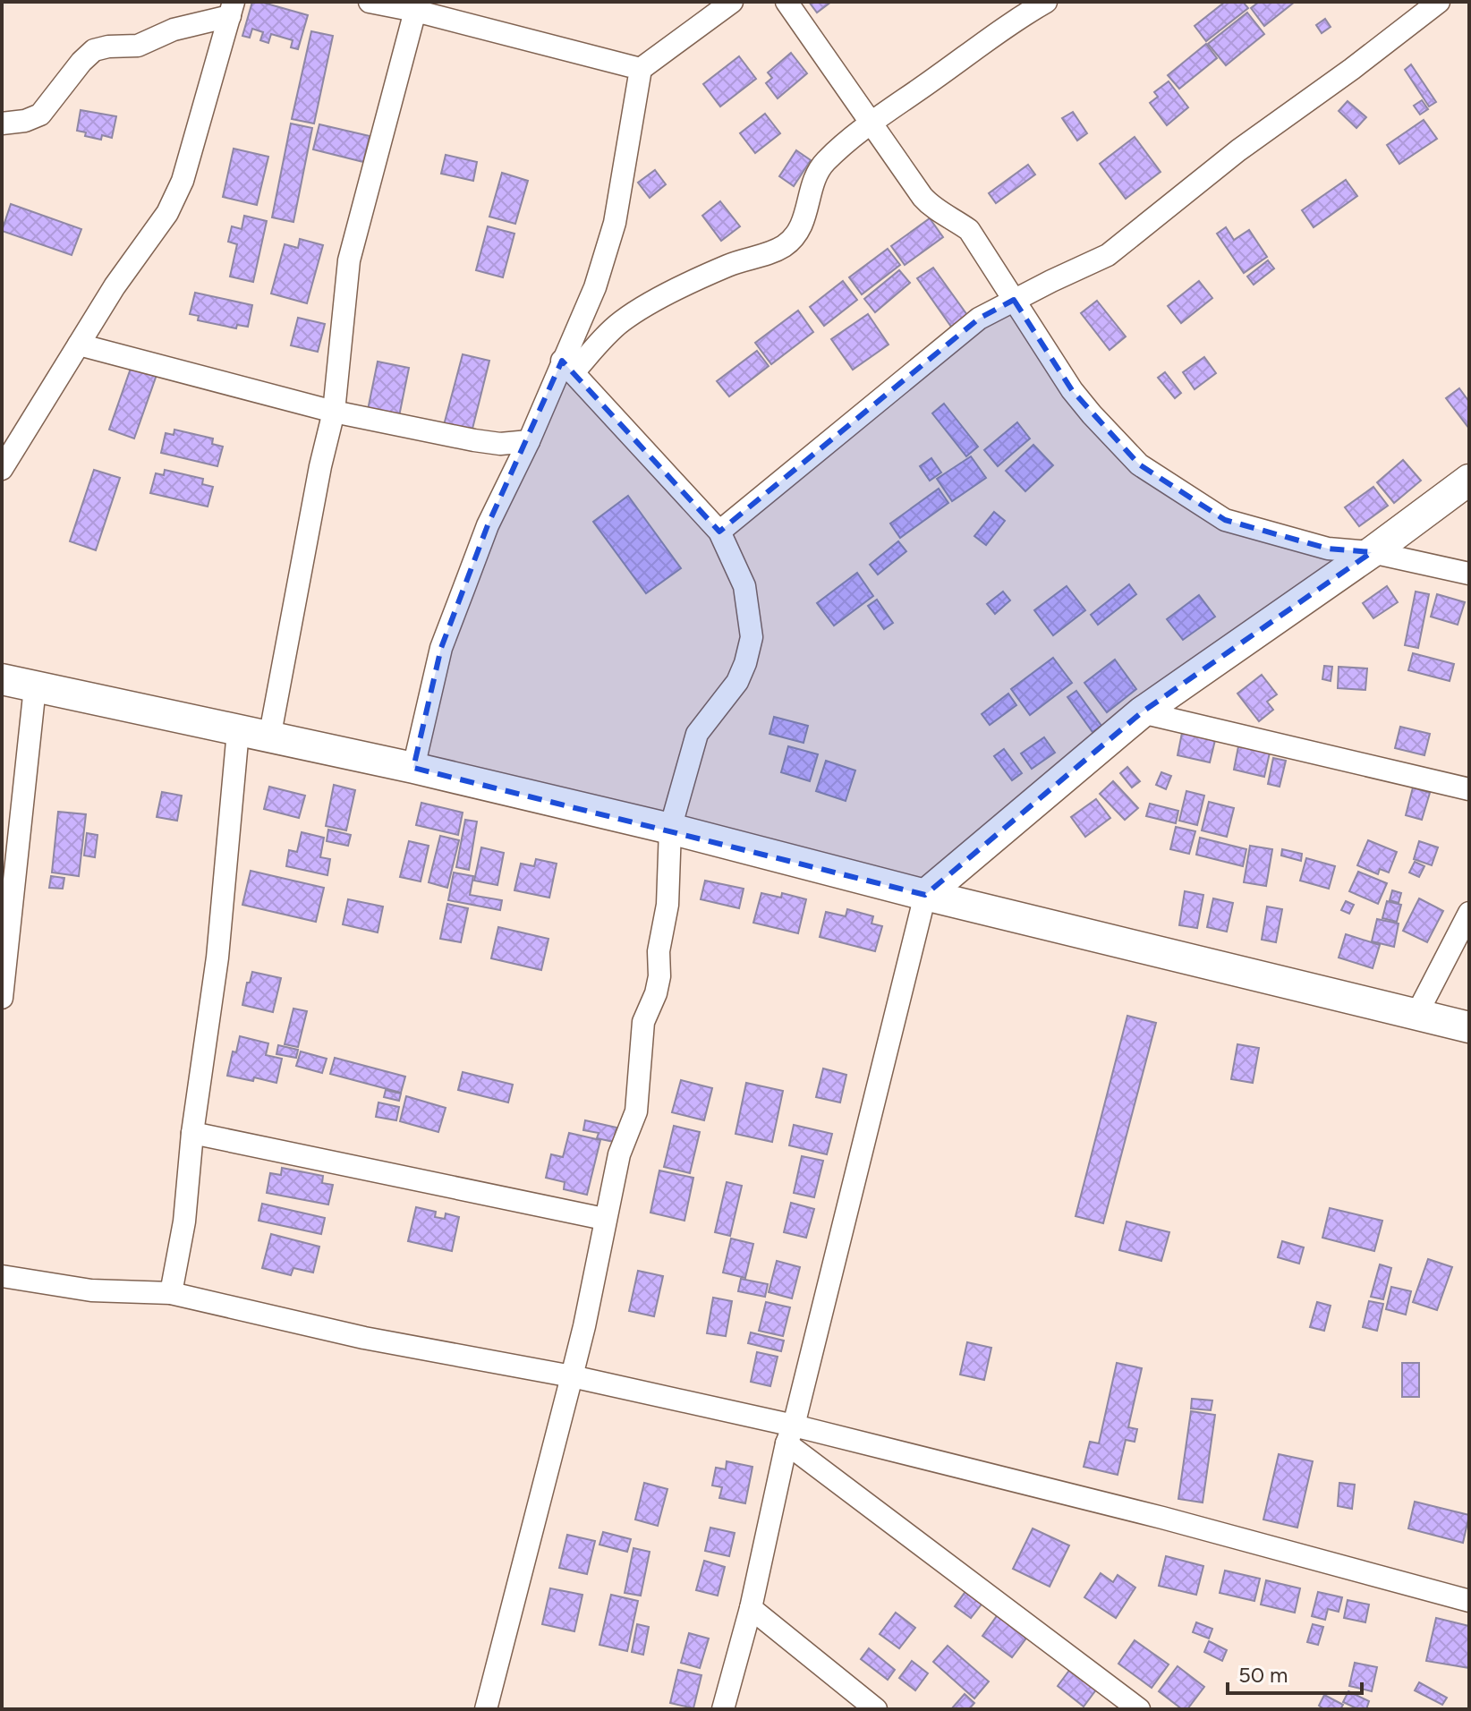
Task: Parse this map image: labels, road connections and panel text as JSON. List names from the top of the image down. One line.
{"scale_bar":"50 m"}
